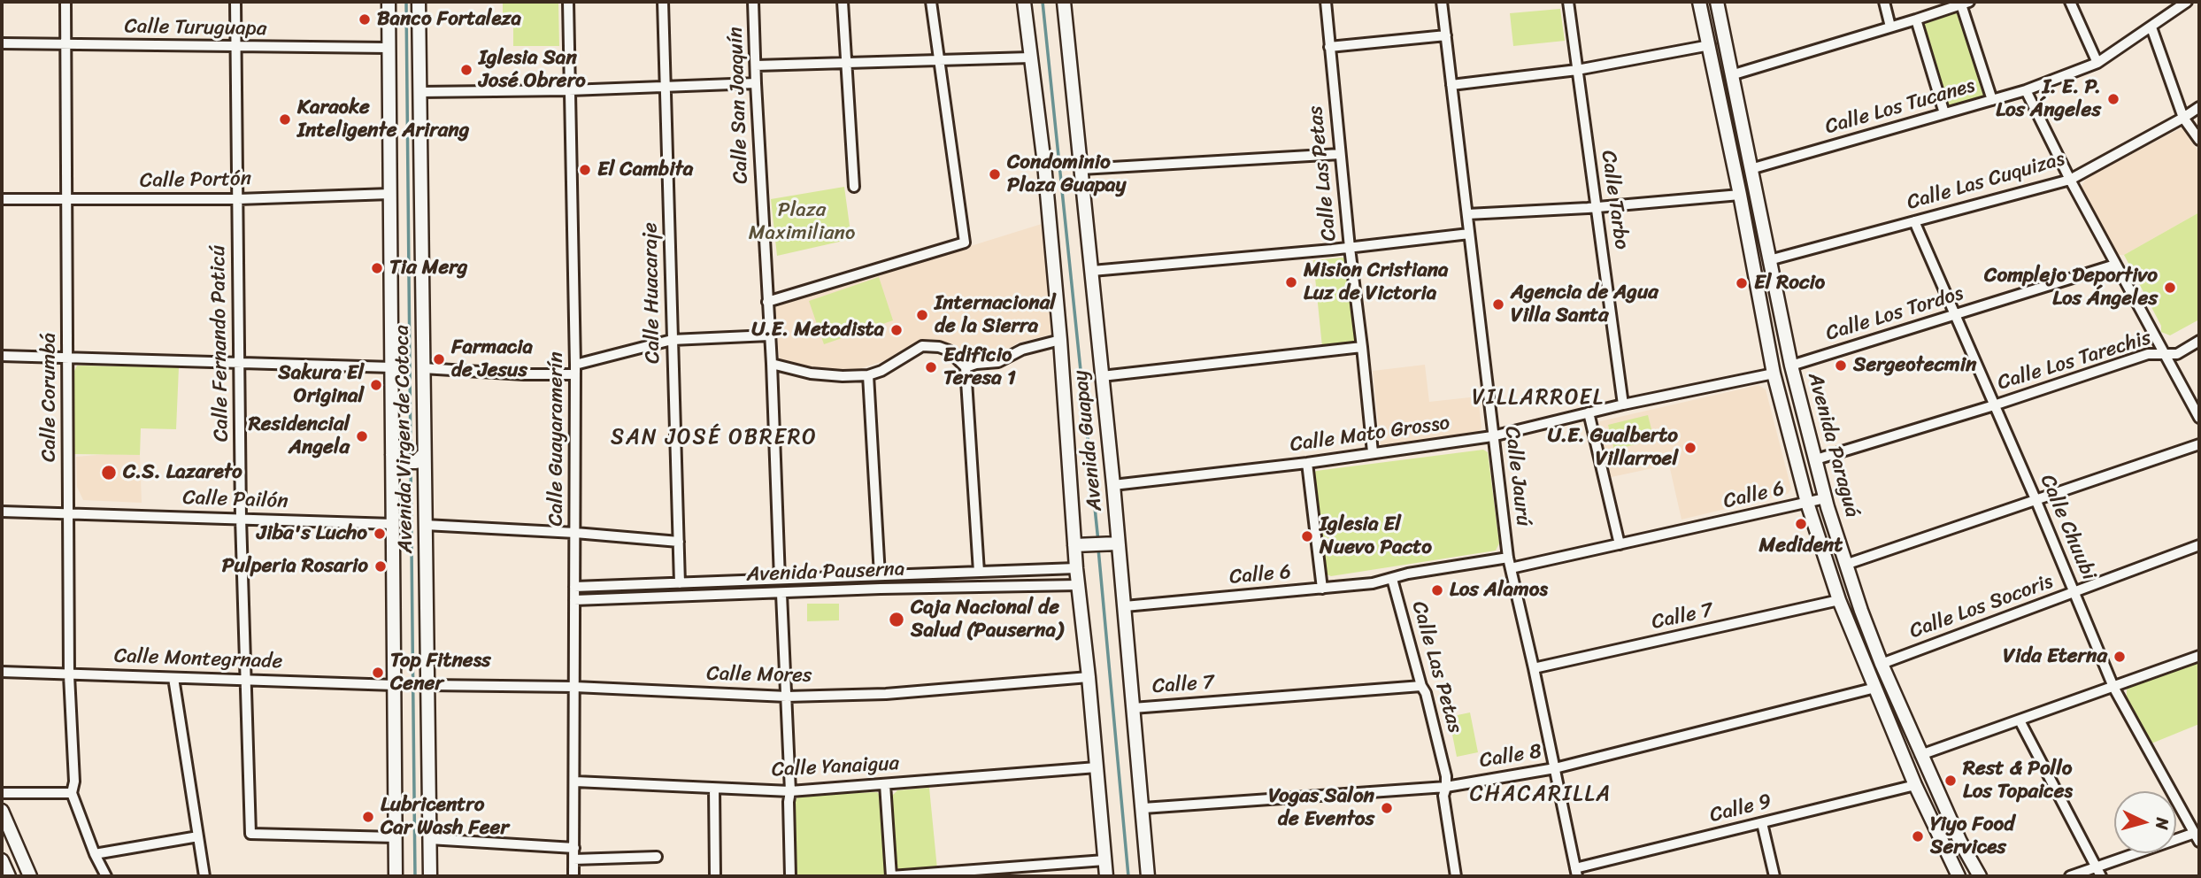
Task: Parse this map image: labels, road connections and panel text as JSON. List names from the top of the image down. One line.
{"streets":{"main road":["Avenida Virgen de Cotoca","Avenida Guapay","Avenida Paraguá"],"street":["Calle Turuguapa","Calle San Joaquín","Calle Los Tucanes","Calle Las Petas","Calle Portón","Calle Las Cuquizas","Calle Tarbo","Calle Huacaraje","Calle Los Tordos","Calle Fernando Paticú","Calle Los Tarechis","Calle Corumbá","Calle Mato Grosso","Calle Guayaramerín","Calle Jaurú","Calle 6","Calle Pailón","Calle Chuubi","Avenida Pauserna","Calle Los Socoris","Calle 7","Calle Montegrnade","Calle Mores","Calle 8","Calle Yanaigua","Calle 9"]},"crossings":[["Calle Turuguapa","Calle Fernando Paticú"],["Calle Turuguapa","Calle Corumbá"],["Calle Turuguapa","Avenida Virgen de Cotoca"],["Calle San Joaquín","Avenida Pauserna"],["Calle Los Tucanes","Avenida Paraguá"],["Calle Las Petas","Calle Mato Grosso"],["Calle Las Petas","Calle 6"],["Calle Las Petas","Calle 7"],["Calle Las Petas","Calle 8"],["Calle Portón","Calle Fernando Paticú"],["Calle Portón","Calle Corumbá"],["Calle Portón","Avenida Virgen de Cotoca"],["Calle Las Cuquizas","Avenida Paraguá"],["Calle Las Cuquizas","Calle Chuubi"],["Calle Tarbo","Calle Mato Grosso"],["Calle Huacaraje","Avenida Pauserna"],["Calle Los Tordos","Avenida Paraguá"],["Calle Los Tordos","Calle Chuubi"],["Calle Fernando Paticú","Avenida Virgen de Cotoca"],["Calle Fernando Paticú","Calle Pailón"],["Calle Fernando Paticú","Calle Montegrnade"],["Calle Los Tarechis","Avenida Paraguá"],["Calle Los Tarechis","Calle Chuubi"],["Calle Corumbá","Calle Pailón"],["Calle Corumbá","Calle Montegrnade"],["Calle Mato Grosso","Avenida Guapay"],["Calle Mato Grosso","Avenida Paraguá"],["Calle Mato Grosso","Calle Jaurú"],["Avenida Virgen de Cotoca","Calle Pailón"],["Avenida Virgen de Cotoca","Calle Montegrnade"],["Avenida Virgen de Cotoca","Calle Mores"],["Calle Guayaramerín","Avenida Pauserna"],["Calle Guayaramerín","Calle Mores"],["Calle Guayaramerín","Calle Yanaigua"],["Avenida Guapay","Calle 6"],["Avenida Guapay","Avenida Pauserna"],["Avenida Guapay","Calle 7"],["Avenida Guapay","Calle Mores"],["Avenida Guapay","Calle 8"],["Avenida Guapay","Calle Yanaigua"],["Avenida Paraguá","Calle 6"],["Avenida Paraguá","Calle Los Socoris"],["Avenida Paraguá","Calle 7"],["Avenida Paraguá","Calle 8"],["Avenida Paraguá","Calle 9"],["Calle Jaurú","Calle 6"],["Calle Jaurú","Calle 7"],["Calle Jaurú","Calle 8"],["Calle Jaurú","Calle 9"],["Calle Chuubi","Calle Los Socoris"]],"districts":["VILLARROEL","SAN JOSÉ OBRERO","CHACARILLA"],"parks":["Plaza Maximiliano"],"places":["Banco Fortaleza","Iglesia San José Obrero","I. E. P. Los Ángeles","Karaoke Inteligente Arirang","El Cambita","Condominio Plaza Guapay","Tia Merg","Mision Cristiana Luz de Victoria","El Rocio","Complejo Deportivo Los Ángeles","Agencia de Agua Villa Santa","Internacional de la Sierra","U.E. Metodista","Farmacia de Jesus","Sergeotecmin","Edificio Teresa 1","Sakura El Original","Residencial Angela","U.E. Gualberto Villarroel","C.S. Lazareto","Medident","Jiba's Lucho","Iglesia El Nuevo Pacto","Pulperia Rosario","Los Alamos","Caja Nacional de Salud (Pauserna)","Vida Eterna","Top Fitness Cener","Rest & Pollo Los Topaices","Vogas Salon de Eventos","Lubricentro Car Wash Feer","Yiyo Food Services"],"north":"right"}
